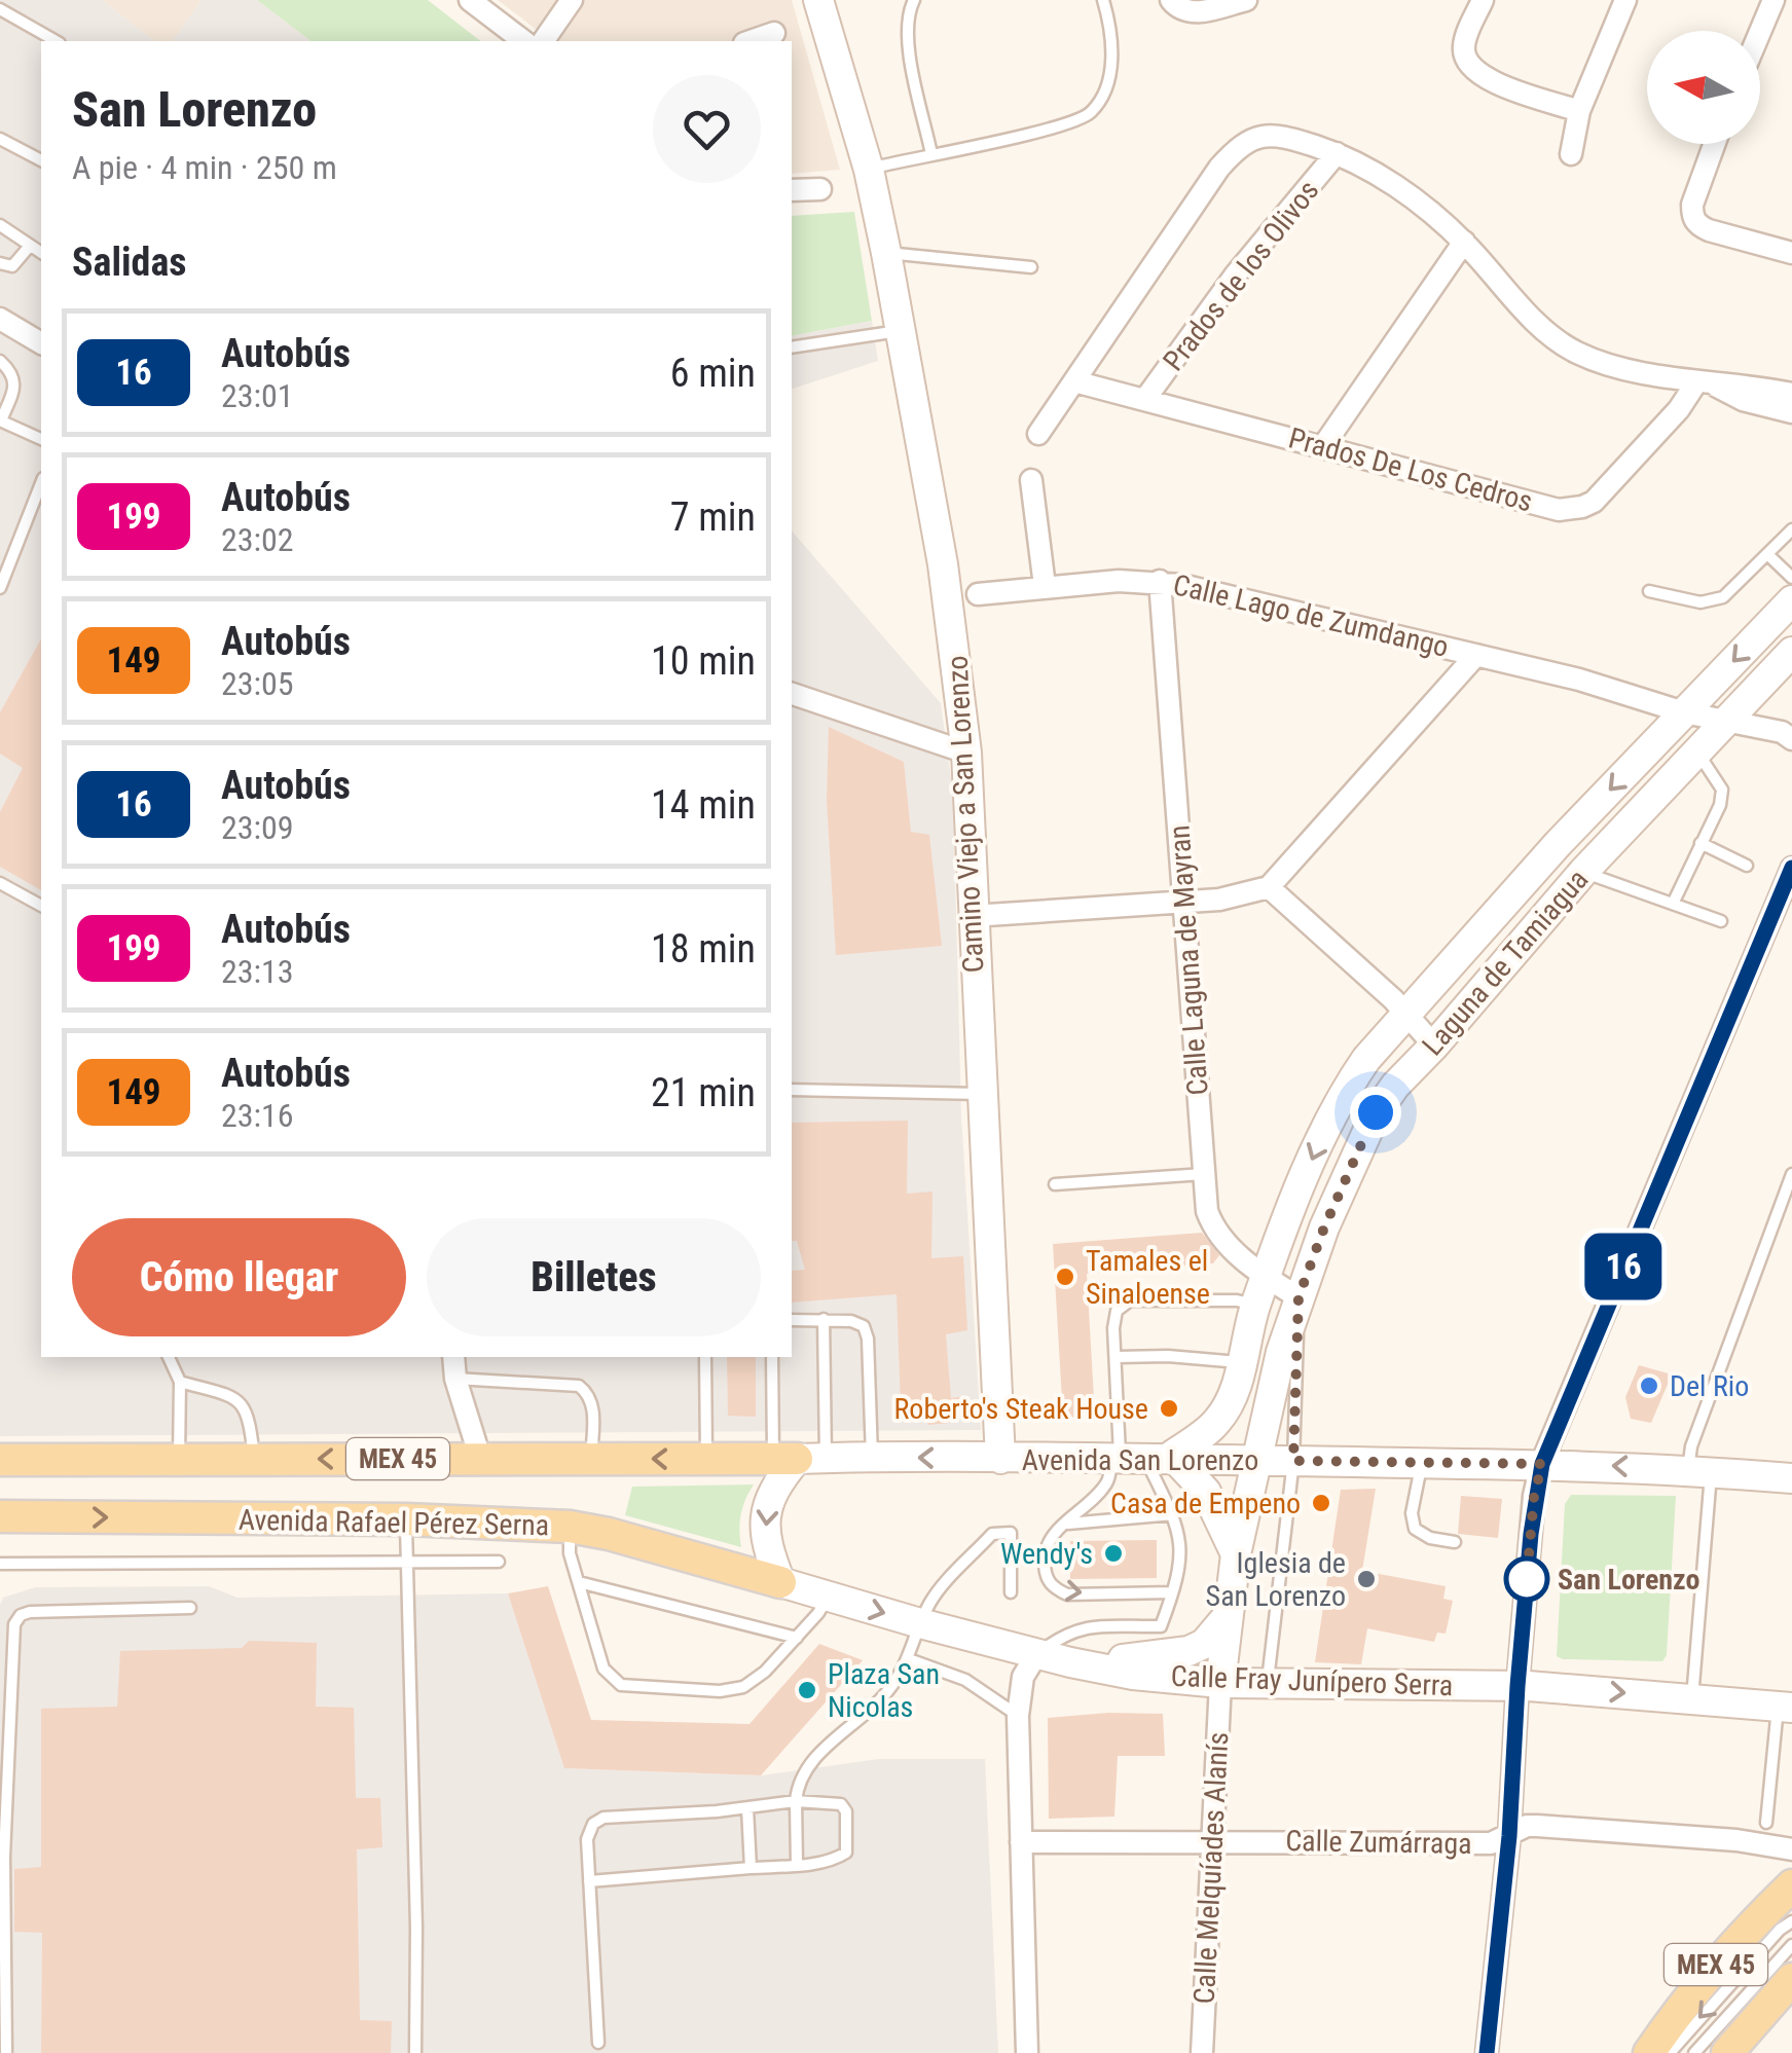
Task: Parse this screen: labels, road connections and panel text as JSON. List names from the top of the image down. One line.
{"streets":{"main road":["Camino Viejo a San Lorenzo","Laguna de Tamiagua","MEX 45","Avenida San Lorenzo","Avenida Rafael Pérez Serna","Calle Fray Junípero Serra"],"street":["Prados de los Olivos","Prados De Los Cedros","Calle Lago de Zumdango","Calle Laguna de Mayran","Calle Zumárraga","Calle Melquíades Alanís"]},"crossings":[["Prados de los Olivos","Prados De Los Cedros"],["Calle Lago de Zumdango","Calle Laguna de Mayran"],["Calle Lago de Zumdango","Laguna de Tamiagua"],["Camino Viejo a San Lorenzo","Avenida San Lorenzo"],["Calle Laguna de Mayran","Laguna de Tamiagua"],["Laguna de Tamiagua","Avenida San Lorenzo"],["Laguna de Tamiagua","Calle Fray Junípero Serra"],["Laguna de Tamiagua","Calle Melquíades Alanís"],["MEX 45","Avenida San Lorenzo"],["Avenida Rafael Pérez Serna","Calle Fray Junípero Serra"],["Calle Fray Junípero Serra","Calle Melquíades Alanís"],["Calle Zumárraga","Calle Melquíades Alanís"]],"places":["Tamales el Sinaloense","Del Rio","Roberto's Steak House","Casa de Empeno","Wendy's","Iglesia de San Lorenzo","San Lorenzo","Plaza San Nicolas"],"lines":["bus line 16"],"north":"left","page":{"on_map":"16","heading":[["San Lorenzo","A pie · 4 min · 250 m"],"Salidas"],"list":[{"mark":"16","name":"Autobús","note":"23:01","value":"6 min"},{"mark":"199","name":"Autobús","note":"23:02","value":"7 min"},{"mark":"149","name":"Autobús","note":"23:05","value":"10 min"},{"mark":"16","name":"Autobús","note":"23:09","value":"14 min"},{"mark":"199","name":"Autobús","note":"23:13","value":"18 min"},{"mark":"149","name":"Autobús","note":"23:16","value":"21 min"}],"buttons":["Cómo llegar","Billetes"]}}
